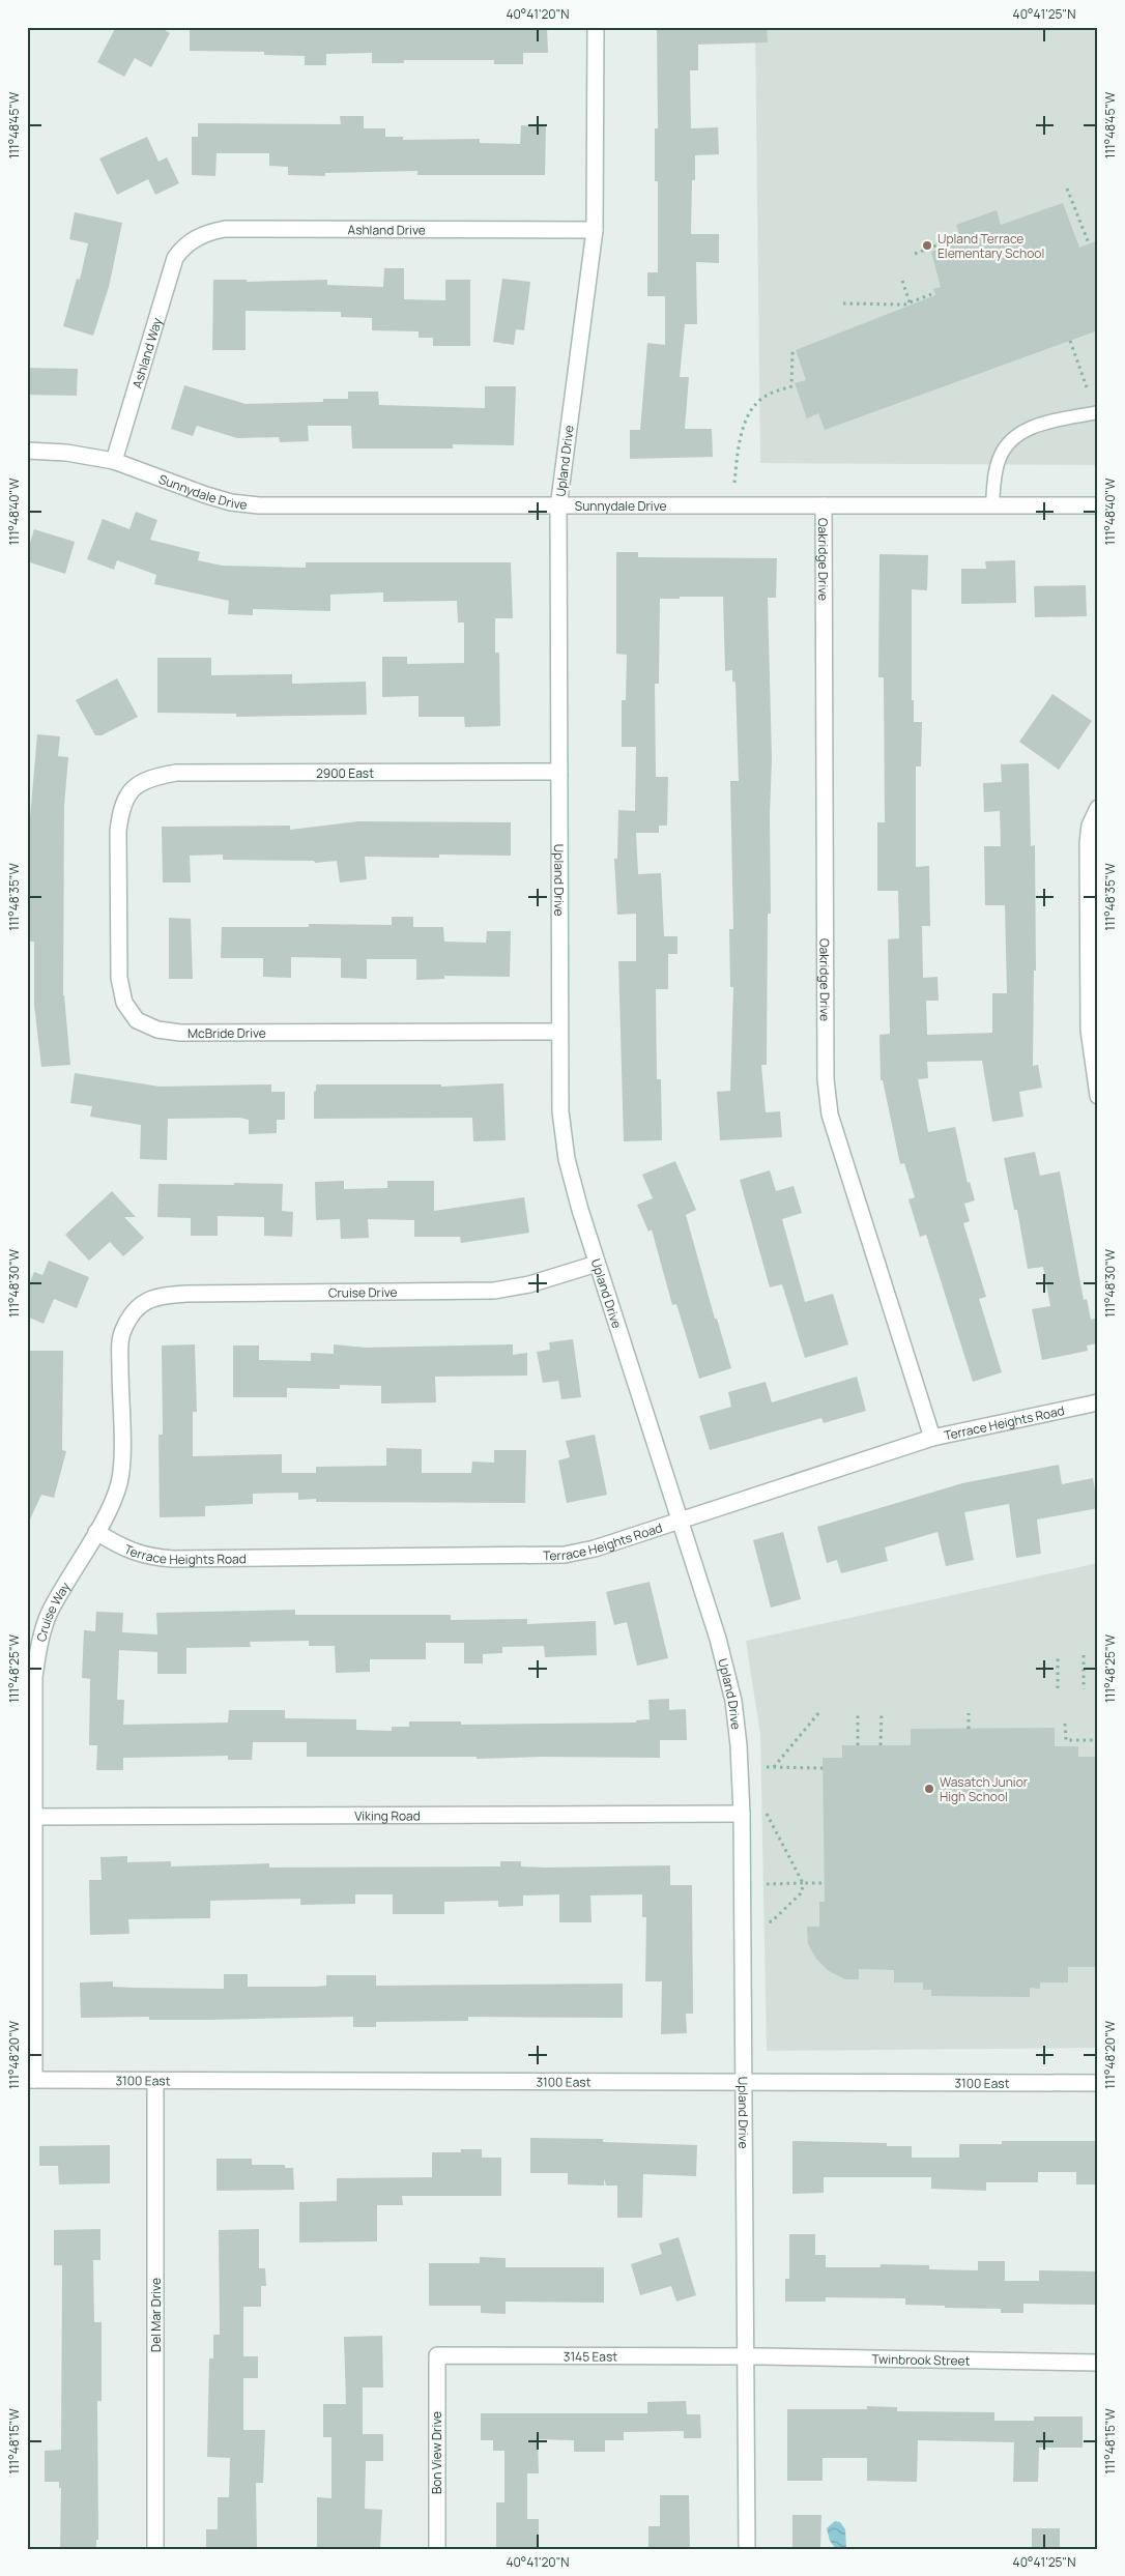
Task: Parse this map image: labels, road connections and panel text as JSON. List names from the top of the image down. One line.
{"streets":{"street":["Ashland Drive","Ashland Way","Upland Drive","Sunnydale Drive","Oakridge Drive","2900 East","McBride Drive","Cruise Drive","Terrace Heights Road","Cruise Way","Viking Road","3100 East","Del Mar Drive","3145 East","Twinbrook Street","Bon View Drive"]},"crossings":[["Ashland Drive","Ashland Way"],["Ashland Drive","Upland Drive"],["Ashland Way","Sunnydale Drive"],["Upland Drive","Sunnydale Drive"],["Upland Drive","2900 East"],["Upland Drive","McBride Drive"],["Upland Drive","Cruise Drive"],["Upland Drive","Terrace Heights Road"],["Upland Drive","Viking Road"],["Upland Drive","3100 East"],["Upland Drive","3145 East"],["Upland Drive","Twinbrook Street"],["Sunnydale Drive","Oakridge Drive"],["Oakridge Drive","Terrace Heights Road"],["2900 East","McBride Drive"],["Cruise Drive","Cruise Way"],["Terrace Heights Road","Cruise Way"],["Cruise Way","Viking Road"],["Cruise Way","3100 East"],["3100 East","Del Mar Drive"],["3145 East","Twinbrook Street"],["3145 East","Bon View Drive"]],"places":["Upland Terrace Elementary School","Wasatch Junior High School"],"coordinates":["40°41'20\"N","40°41'25\"N","111°48'45\"W","111°48'40\"W","111°48'35\"W","111°48'30\"W","111°48'25\"W","111°48'20\"W","111°48'15\"W"]}
